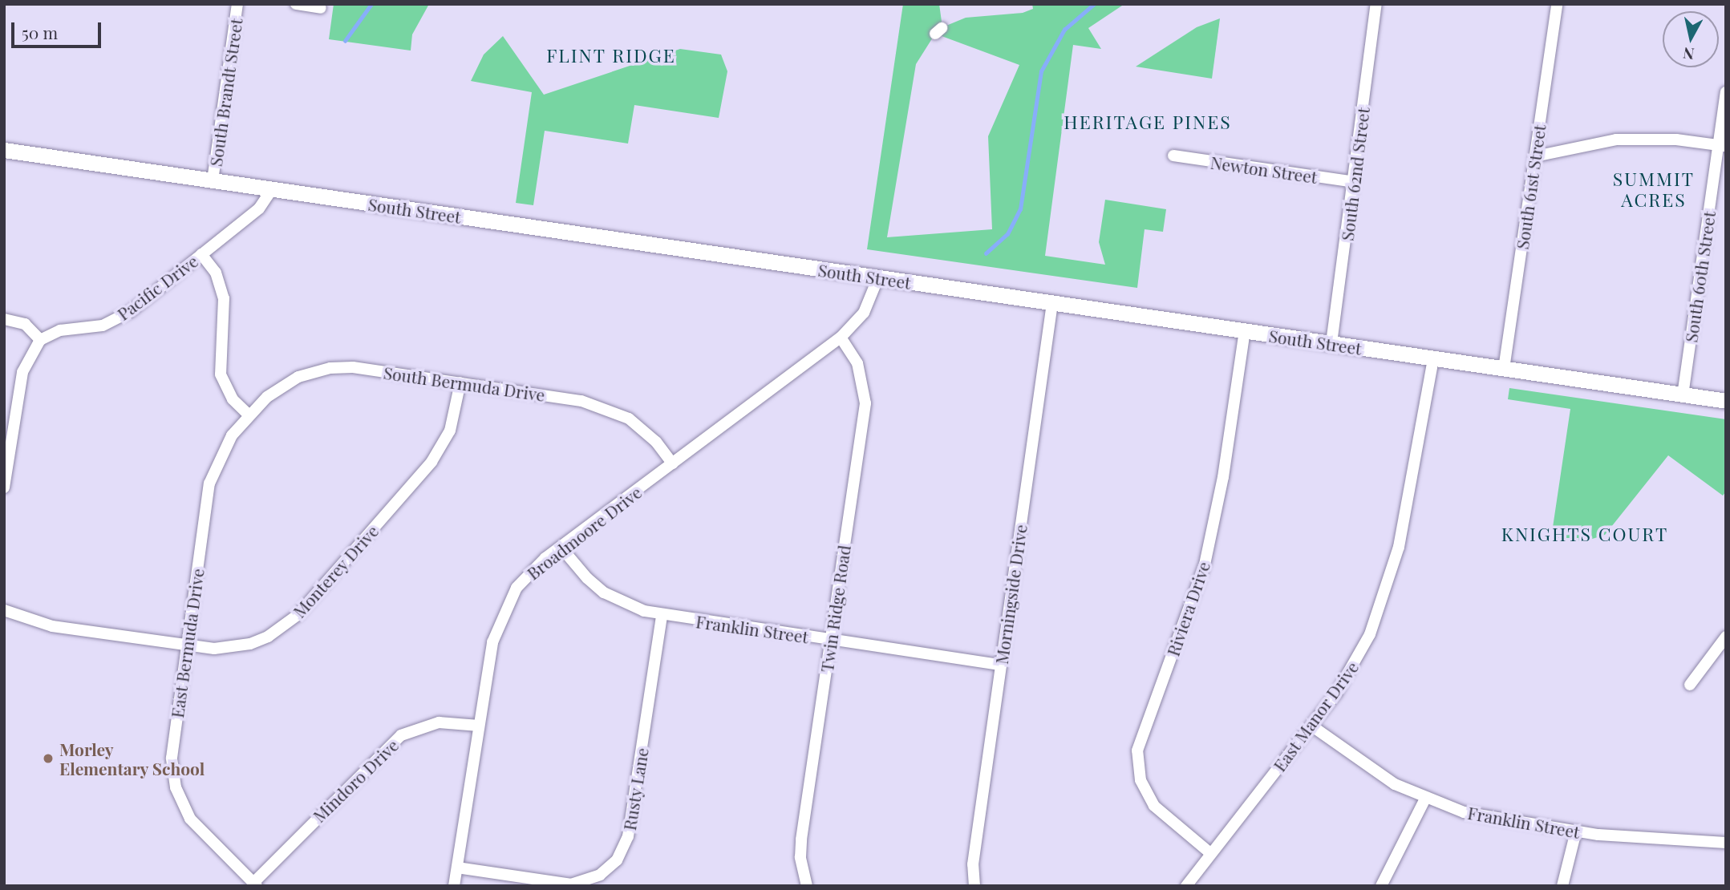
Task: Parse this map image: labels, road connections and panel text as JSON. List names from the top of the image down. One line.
{"streets":{"main road":["South Street"],"street":["South Brandt Street","Newton Street","South 62nd Street","South 61st Street","South 60th Street","Pacific Drive","South Bermuda Drive","Broadmoore Drive","Monterey Drive","Morningside Drive","Twin Ridge Road","Riviera Drive","Franklin Street","East Bermuda Drive","East Manor Drive","Mindoro Drive","Rusty Lane"]},"crossings":[["South Brandt Street","South Street"],["Newton Street","South 62nd Street"],["South 62nd Street","South Street"],["South 61st Street","South Street"],["South Street","South 60th Street"],["South Street","Pacific Drive"],["South Street","Broadmoore Drive"],["South Street","Morningside Drive"],["South Street","Riviera Drive"],["South Street","East Manor Drive"],["South Bermuda Drive","Broadmoore Drive"],["South Bermuda Drive","Monterey Drive"],["South Bermuda Drive","East Bermuda Drive"],["Broadmoore Drive","Twin Ridge Road"],["Broadmoore Drive","Franklin Street"],["Broadmoore Drive","Mindoro Drive"],["Broadmoore Drive","Rusty Lane"],["Monterey Drive","East Bermuda Drive"],["Morningside Drive","Franklin Street"],["Twin Ridge Road","Franklin Street"],["Riviera Drive","East Manor Drive"],["Franklin Street","East Manor Drive"],["Franklin Street","Rusty Lane"],["East Bermuda Drive","Mindoro Drive"]],"districts":["FLINT RIDGE","HERITAGE PINES","SUMMIT ACRES","KNIGHTS COURT"],"places":["Morley Elementary School"],"scale_bar":"50 m","north":"bottom"}
